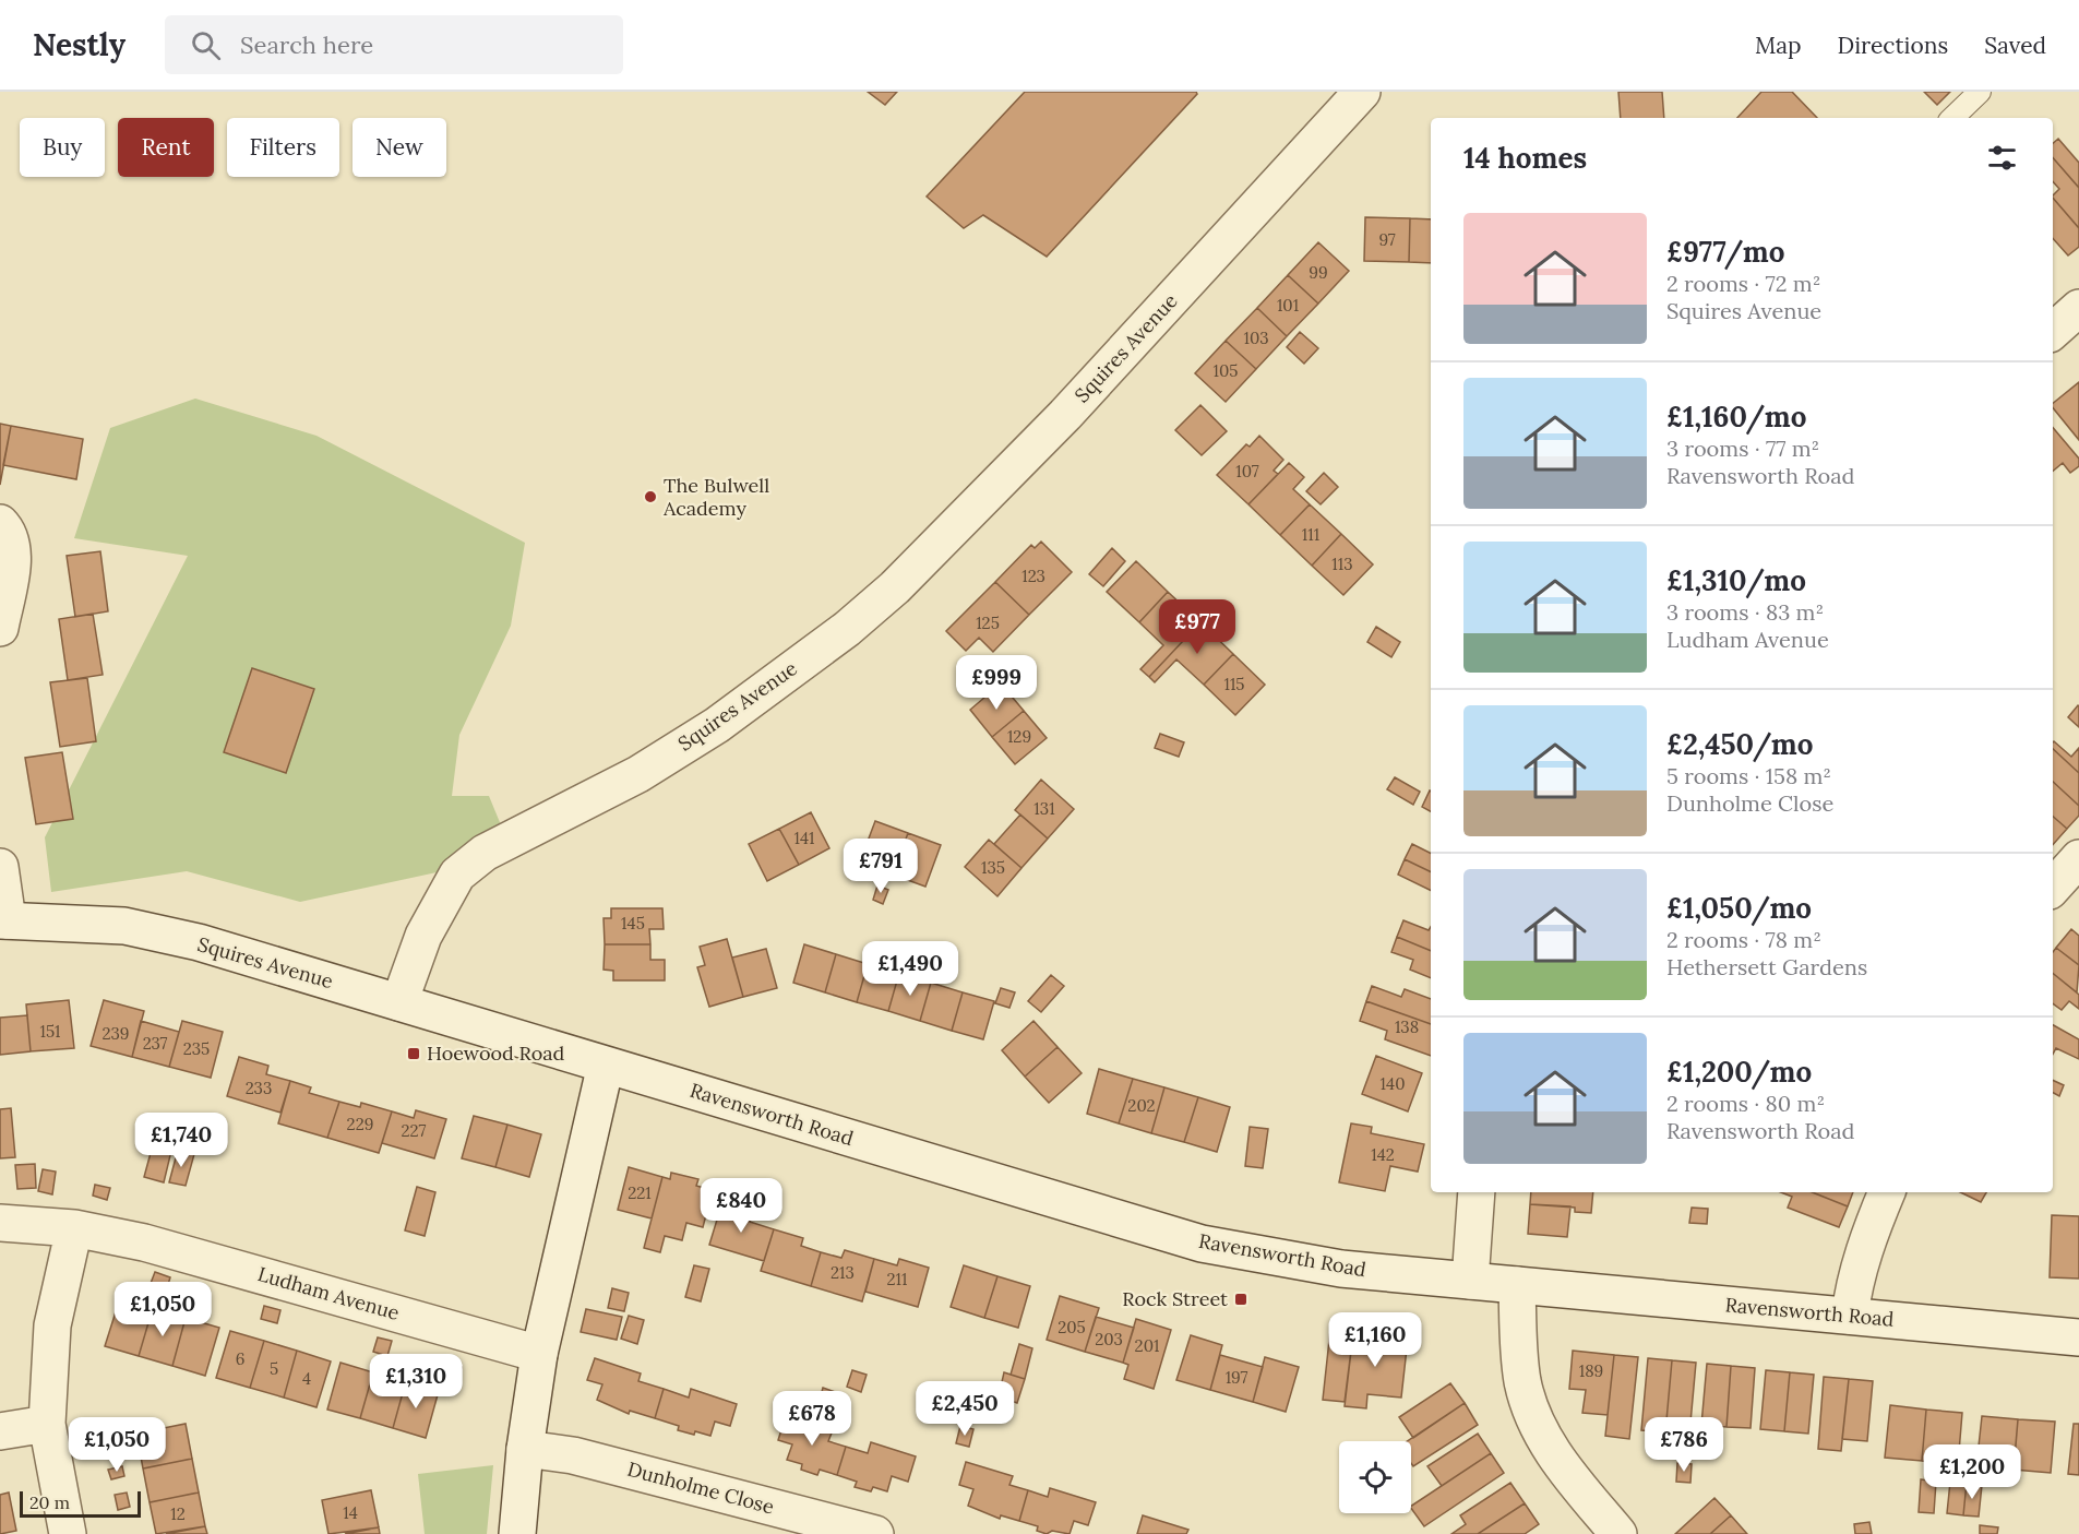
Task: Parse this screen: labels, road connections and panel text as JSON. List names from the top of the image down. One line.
{"streets":{"street":["Squires Avenue","Ravensworth Road","Ludham Avenue","Dunholme Close"]},"crossings":[["Squires Avenue","Ravensworth Road"]],"places":{"other":["The Bulwell Academy"],"transit":["Hoewood Road","Rock Street"]},"house_numbers":["97","99","101","103","105","107","111","113","123","125","115","129","131","141","135","145","138","151","239","237","235","140","233","202","229","227","142","221","213","211","205","203","201","6","5","189","197","4","14","12"],"scale_bar":"20 m","page":{"header":"Nestly","search":"Search here","nav":["Map","Directions","Saved"],"chip":["Buy","Rent","Filters","New"],"heading":"14 homes","list":[{"name":"£977/mo","note":"2 rooms · 72 m² · Squires Avenue"},{"name":"£1,160/mo","note":"3 rooms · 77 m² · Ravensworth Road"},{"name":"£1,310/mo","note":"3 rooms · 83 m² · Ludham Avenue"},{"name":"£2,450/mo","note":"5 rooms · 158 m² · Dunholme Close"},{"name":"£1,050/mo","note":"2 rooms · 78 m² · Hethersett Gardens"},{"name":"£1,200/mo","note":"2 rooms · 80 m² · Ravensworth Road"}],"price":["£977","£999","£791","£1,490","£1,740","£840","£1,050","£1,160","£1,310","£2,450","£678","£1,050","£786","£1,200"],"scale":"20 m"}}
